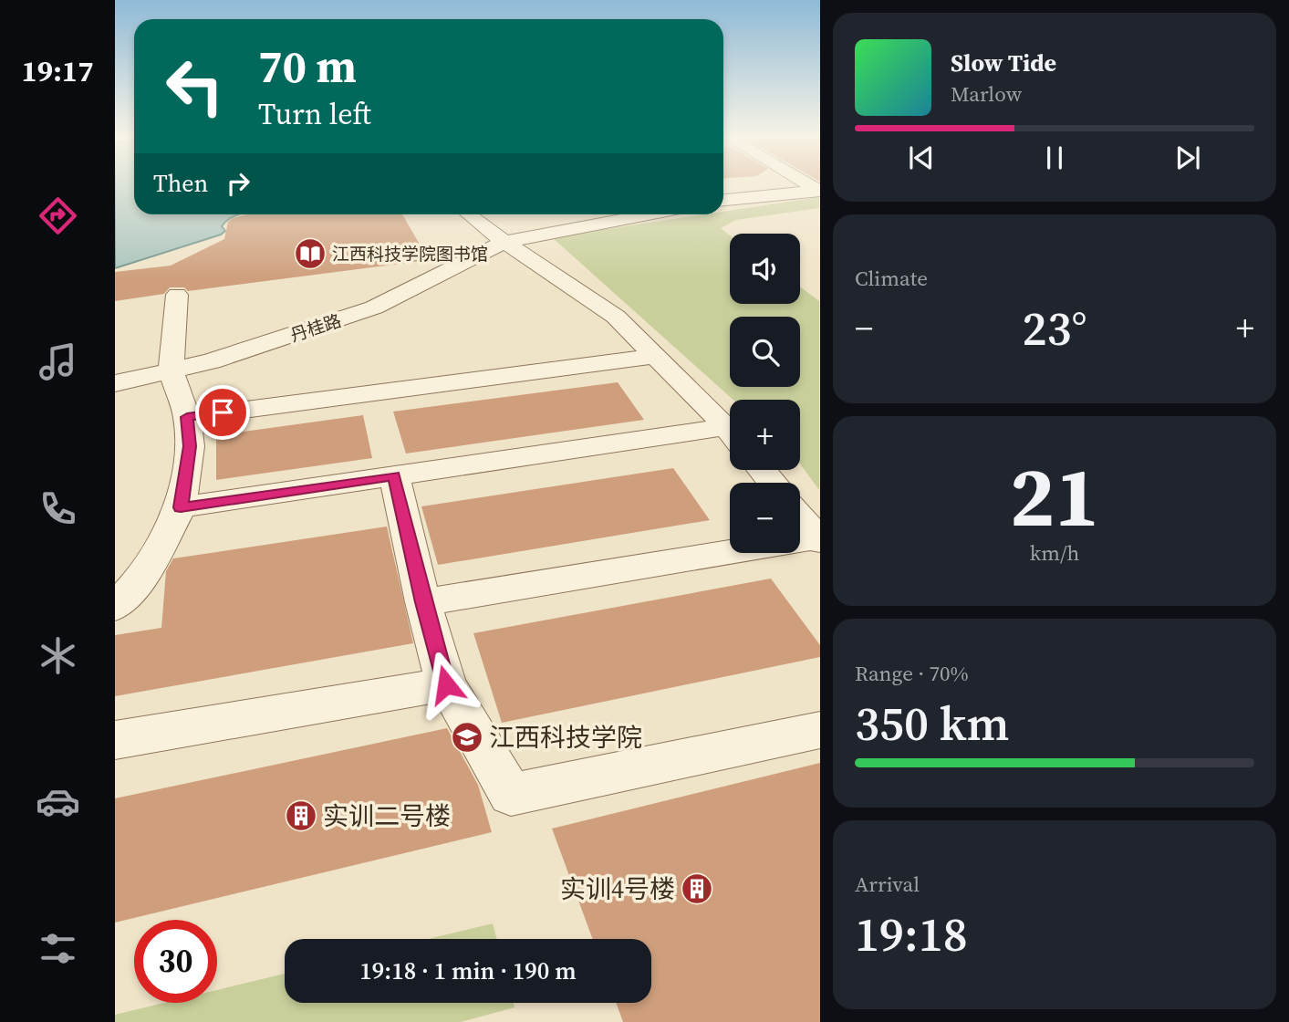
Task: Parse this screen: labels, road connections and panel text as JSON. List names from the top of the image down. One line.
{"streets":{"street":["丹桂路"]},"places":{"library":["江西科技学院图书馆"],"school or university":["江西科技学院"],"building":["实训二号楼","实训4号楼"]},"page":{"tabs":"19:17","turn":["70 m","Turn left"],"song":["Slow Tide","Marlow"],"then":"Then","tile":["Climate",["21","km/h"],["Range · 70%","350 km"],["Arrival","19:18"]],"map_buttons":["+","−"],"heat":["−","23°","+"],"limit":"30","trip":"19:18 · 1 min · 190 m"}}
